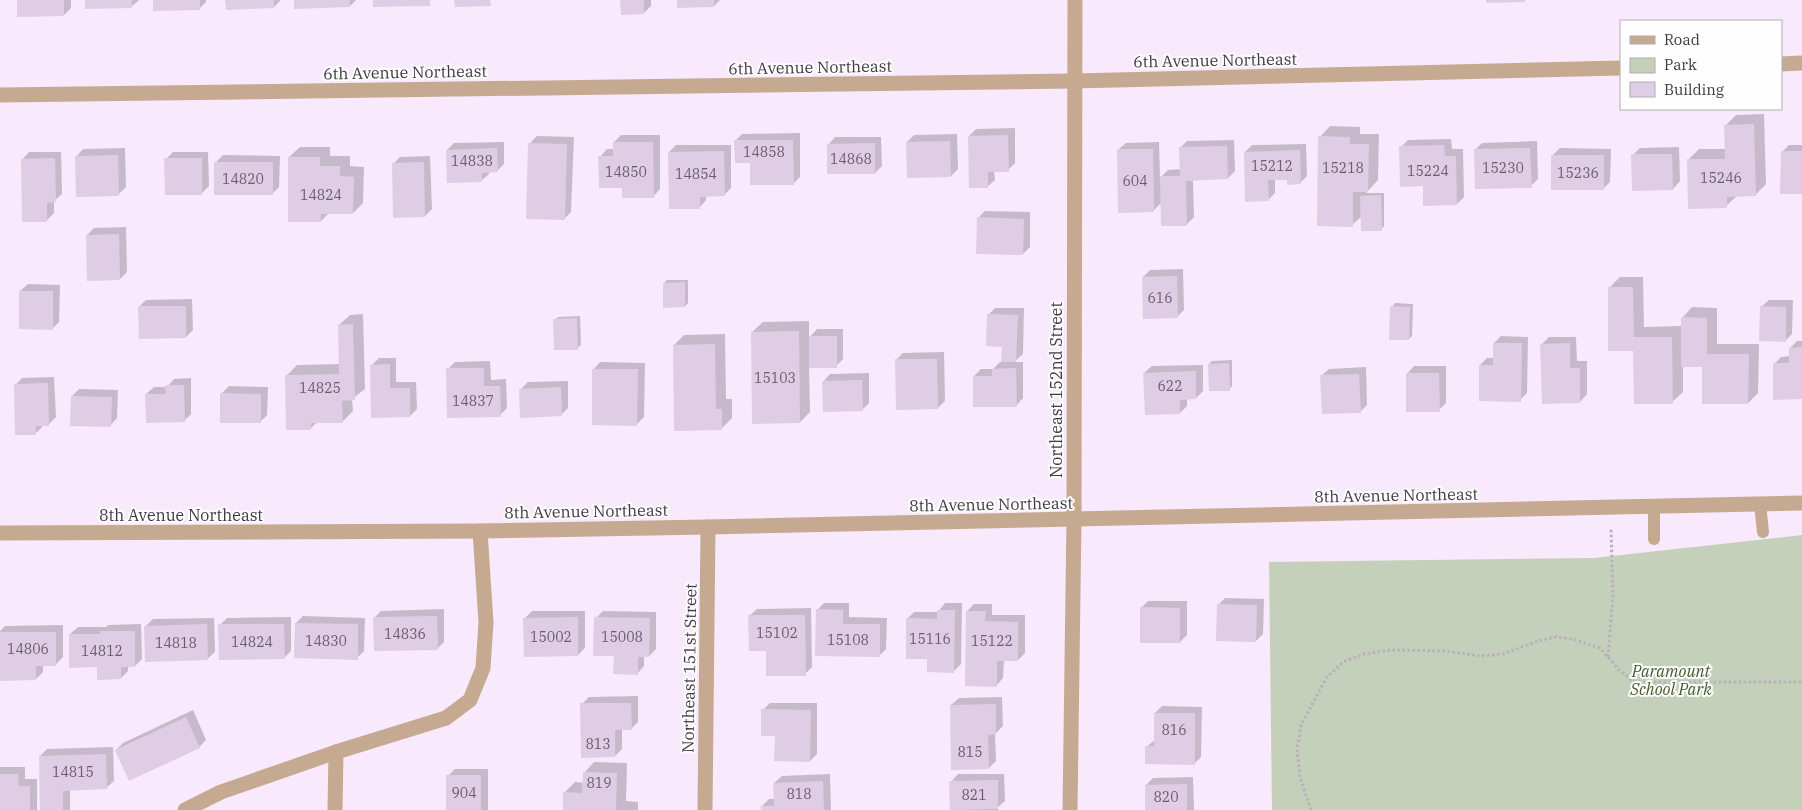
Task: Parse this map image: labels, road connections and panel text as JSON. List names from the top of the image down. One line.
{"streets":{"street":["6th Avenue Northeast","Northeast 152nd Street","8th Avenue Northeast","Northeast 151st Street"]},"crossings":[["6th Avenue Northeast","Northeast 152nd Street"],["Northeast 152nd Street","8th Avenue Northeast"],["8th Avenue Northeast","Northeast 151st Street"]],"parks":["Paramount School Park"],"house_numbers":["14858","14868","14838","15212","15218","15230","15224","14850","15236","14854","15246","14820","604","14824","616","15103","622","14825","14837","15102","14836","15002","15008","15116","15108","14830","15122","14824","14818","14806","14812","816","813","815","14815","819","904","818","821","820"],"legend":["Road","Park","Building"]}
